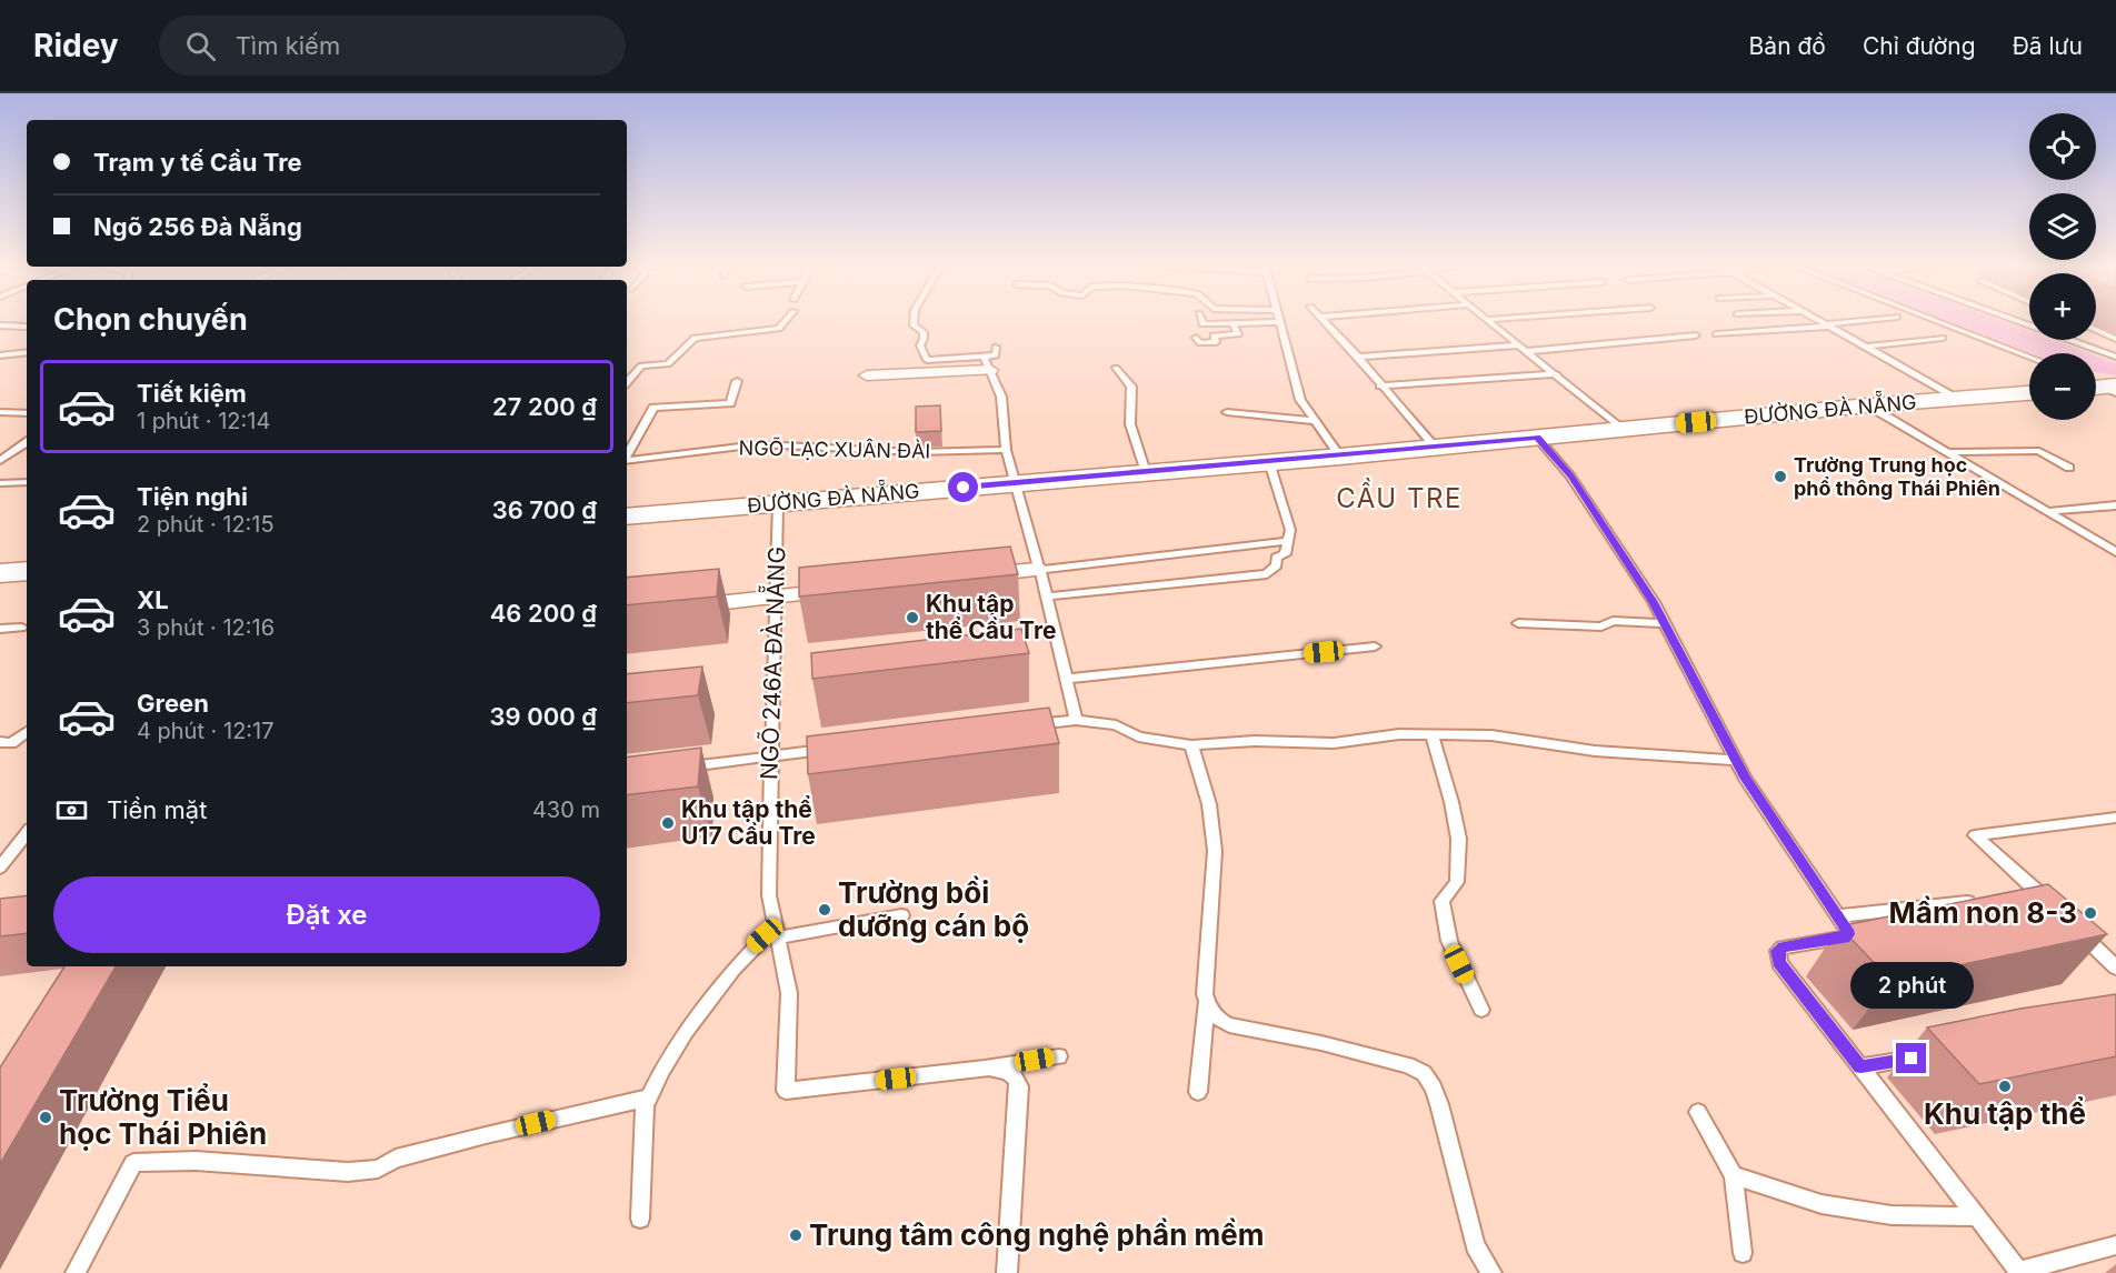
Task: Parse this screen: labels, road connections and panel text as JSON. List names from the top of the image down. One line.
{"streets":{"main road":["ĐƯỜNG ĐÀ NẴNG"],"lane":["NGÕ LẠC XUÂN ĐÀI","NGÕ 246A ĐÀ NẴNG"]},"crossings":[["ĐƯỜNG ĐÀ NẴNG","NGÕ 246A ĐÀ NẴNG"]],"districts":["CẦU TRE"],"places":["Trường Trung học phổ thông Thái Phiên","Khu tập thể Cầu Tre","Khu tập thể U17 Cầu Tre","Trường bồi dưỡng cán bộ","Mầm non 8-3","Khu tập thể","Trường Tiểu học Thái Phiên","Trung tâm công nghệ phần mềm"],"page":{"header":"Ridey","search":"Tìm kiếm","nav":["Bản đồ","Chỉ đường","Đã lưu"],"map_buttons":["+","−"],"banner":["Trạm y tế Cầu Tre","Ngõ 256 Đà Nẵng"],"heading":"Chọn chuyến","list":[{"name":"Tiết kiệm","note":"1 phút · 12:14","value":"27 200 ₫"},{"name":"Tiện nghi","note":"2 phút · 12:15","value":"36 700 ₫"},{"name":"XL","note":"3 phút · 12:16","value":"46 200 ₫"},{"name":"Green","note":"4 phút · 12:17","value":"39 000 ₫"}],"pay":["Tiền mặt","430 m"],"buttons":"Đặt xe","bubble":"2 phút"}}
